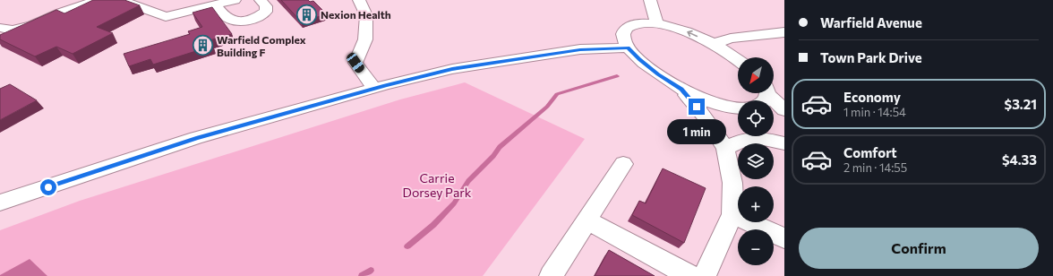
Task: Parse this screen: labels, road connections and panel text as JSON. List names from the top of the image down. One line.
{"parks":["Carrie Dorsey Park"],"places":{"building":["Nexion Health","Warfield Complex Building F"]},"north":"bottom left","page":{"banner":["Warfield Avenue","Town Park Drive"],"map_buttons":["+","−"],"list":[{"name":"Economy","note":"1 min · 14:54","value":"$3.21"},{"name":"Comfort","note":"2 min · 14:55","value":"$4.33"}],"bubble":"1 min","buttons":"Confirm"}}
